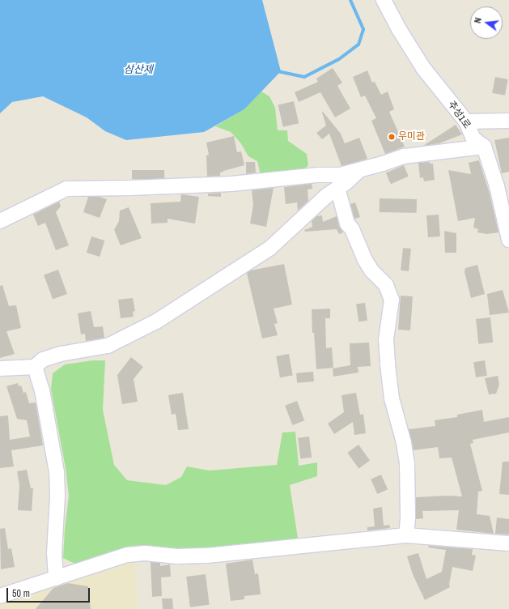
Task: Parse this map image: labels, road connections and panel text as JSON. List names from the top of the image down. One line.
{"streets":{"street":["추성1로"]},"water":["삼산제"],"places":["우미관"],"scale_bar":"50 m","north":"left"}
